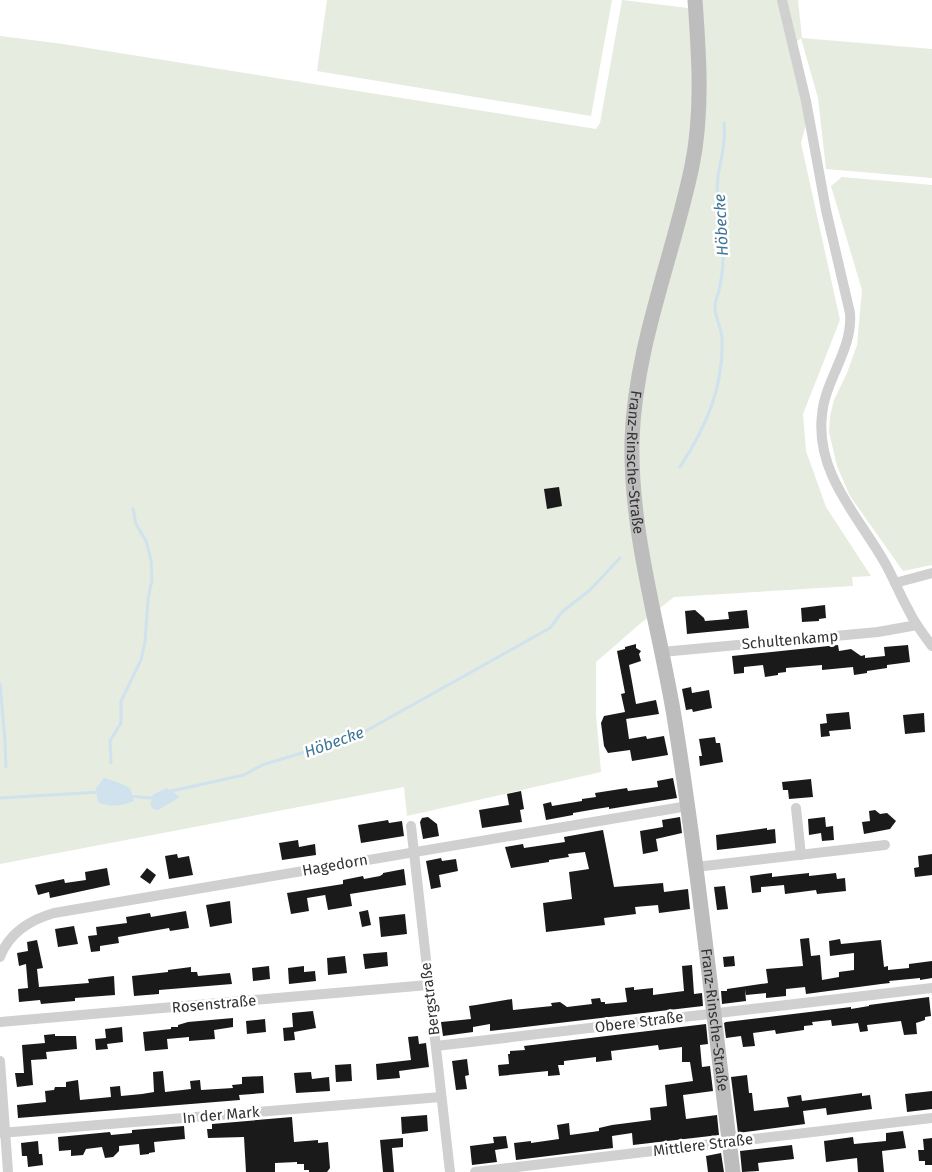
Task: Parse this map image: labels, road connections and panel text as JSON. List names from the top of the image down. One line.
{"streets":{"street":["Franz-Rinsche-Straße","Schultenkamp","Hagedorn","Bergstraße","Rosenstraße","Obere Straße","In der Mark","Mittlere Straße"]},"crossings":[["Franz-Rinsche-Straße","Schultenkamp"],["Franz-Rinsche-Straße","Hagedorn"],["Franz-Rinsche-Straße","Obere Straße"],["Franz-Rinsche-Straße","Mittlere Straße"],["Hagedorn","Bergstraße"],["Bergstraße","Rosenstraße"],["Bergstraße","Obere Straße"],["Bergstraße","In der Mark"]],"water":["Höbecke"]}
